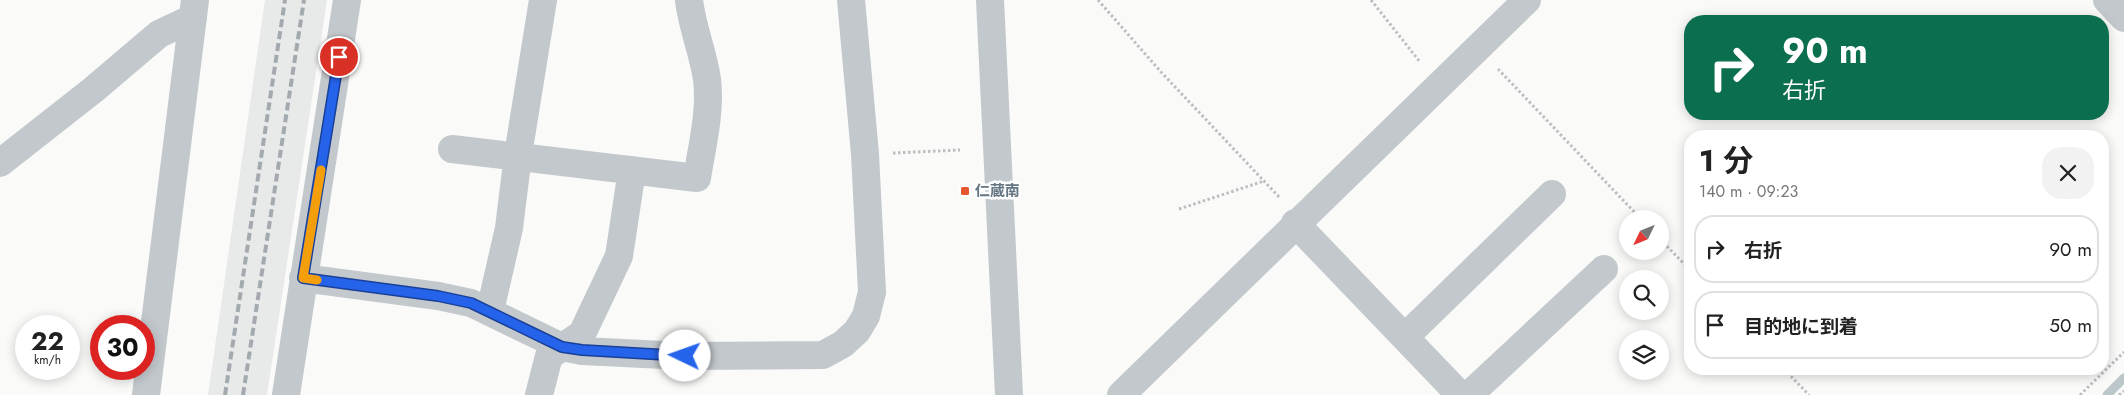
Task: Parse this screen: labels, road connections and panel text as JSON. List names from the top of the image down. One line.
{"places":{"transit":["仁蔵南"]},"north":"bottom left","page":{"turn":["90 m","右折"],"heading":["1 分","140 m · 09:23"],"list":[{"name":"右折","value":"90 m"},{"name":"目的地に到着","value":"50 m"}],"speed":"22 km/h","limit":"30"}}
